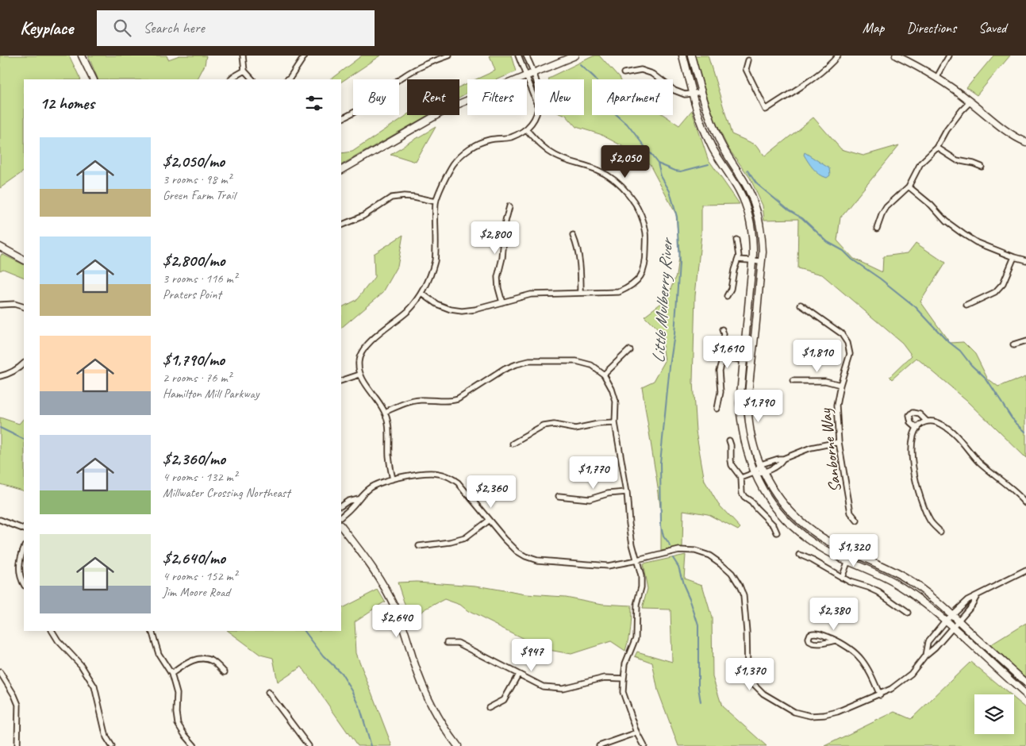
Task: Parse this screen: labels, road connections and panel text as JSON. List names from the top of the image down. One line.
{"streets":{"street":["Sanborne Way"]},"water":["Little Mulberry River"],"page":{"header":"Keyplace","search":"Search here","nav":["Map","Directions","Saved"],"chip":["Buy","Rent","Filters","New","Apartment"],"heading":"12 homes","list":[{"name":"$2,050/mo","note":"3 rooms · 98 m² · Green Farm Trail"},{"name":"$2,800/mo","note":"3 rooms · 116 m² · Praters Point"},{"name":"$1,790/mo","note":"2 rooms · 76 m² · Hamilton Mill Parkway"},{"name":"$2,360/mo","note":"4 rooms · 132 m² · Millwater Crossing Northeast"},{"name":"$2,640/mo","note":"4 rooms · 152 m² · Jim Moore Road"}],"price":["$2,050","$2,800","$1,610","$1,810","$1,790","$1,770","$2,360","$1,320","$2,380","$2,640","$947","$1,370"]}}
